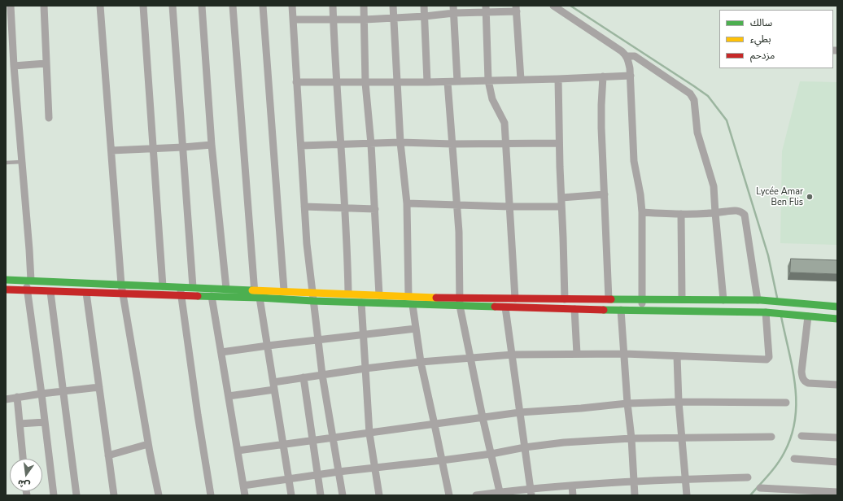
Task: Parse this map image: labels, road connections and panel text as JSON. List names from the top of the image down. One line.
{"places":["Lycée Amar Ben Flis"],"legend":["سالك","بطيء","مزدحم"],"north":"bottom"}
